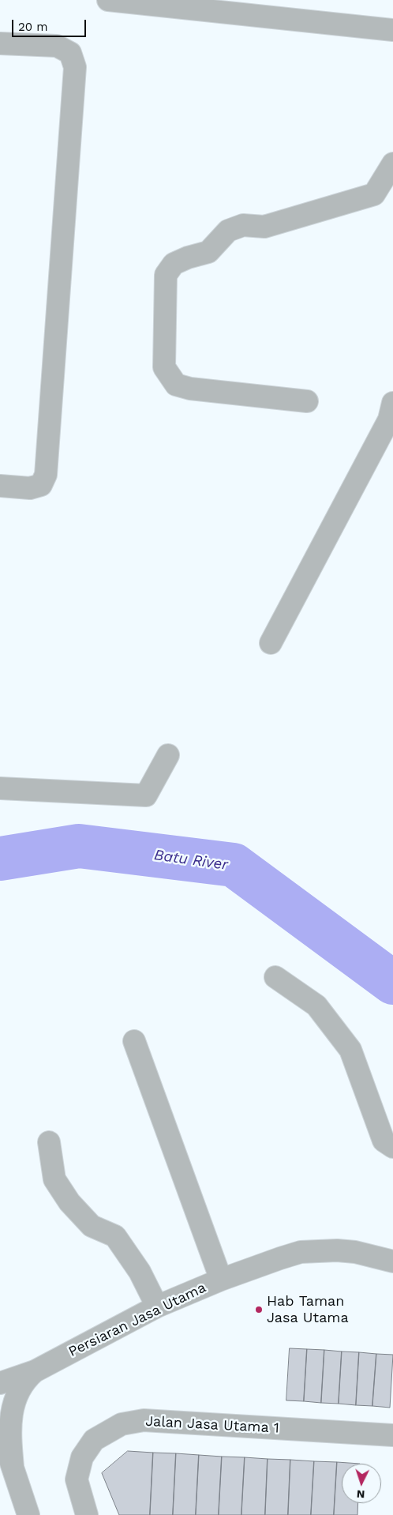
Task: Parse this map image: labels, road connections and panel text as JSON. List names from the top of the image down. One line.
{"streets":{"street":["Persiaran Jasa Utama","Jalan Jasa Utama 1"]},"water":["Batu River"],"places":["Hab Taman Jasa Utama"],"scale_bar":"20 m","north":"bottom"}
